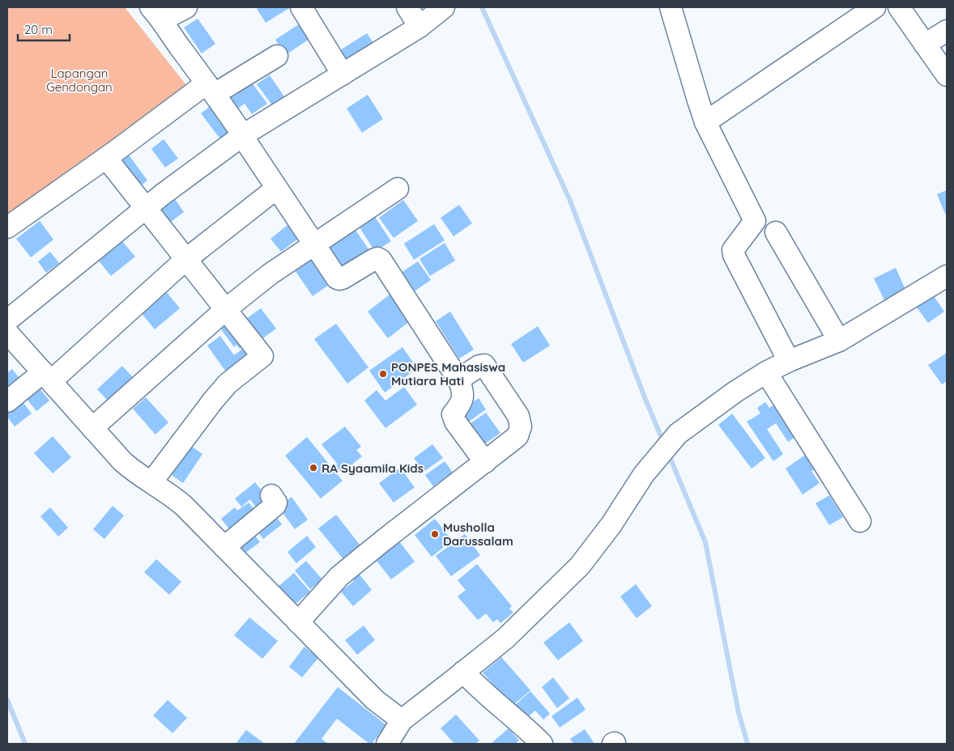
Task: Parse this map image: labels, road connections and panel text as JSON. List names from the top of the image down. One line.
{"parks":["Lapangan Gendongan"],"places":["PONPES Mahasiswa Mutiara Hati","RA Syaamila Kids","Musholla Darussalam"],"scale_bar":"20 m"}
